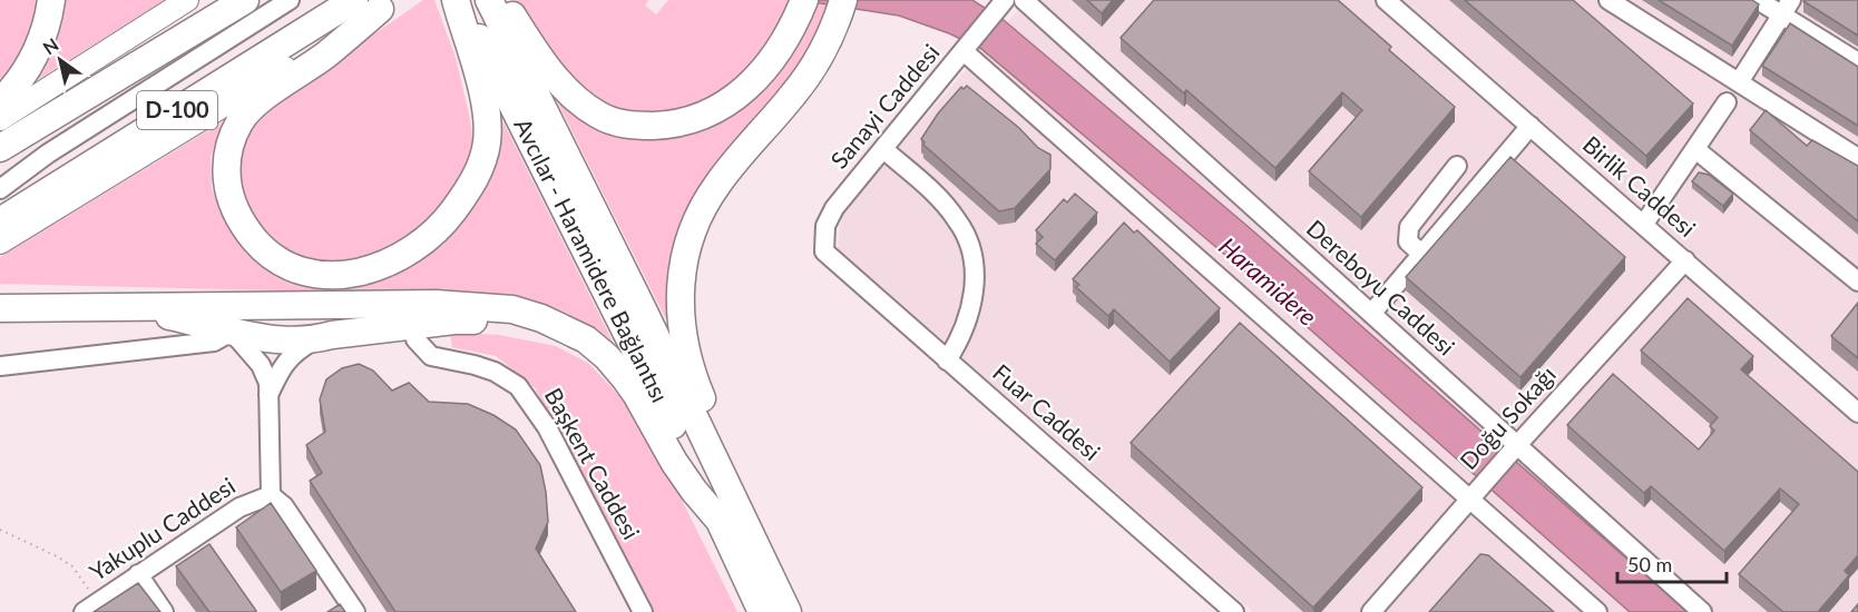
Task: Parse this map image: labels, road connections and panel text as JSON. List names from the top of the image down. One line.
{"streets":{"highway":["D-100","Avcılar - Haramidere Bağlantısı"],"street":["Sanayi Caddesi","Birlik Caddesi","Dereboyu Caddesi","Fuar Caddesi","Doğu Sokağı","Başkent Caddesi","Yakuplu Caddesi"]},"crossings":[["Sanayi Caddesi","Fuar Caddesi"],["Birlik Caddesi","Doğu Sokağı"],["Dereboyu Caddesi","Doğu Sokağı"]],"water":["Haramidere"],"scale_bar":"50 m","north":"top left"}
